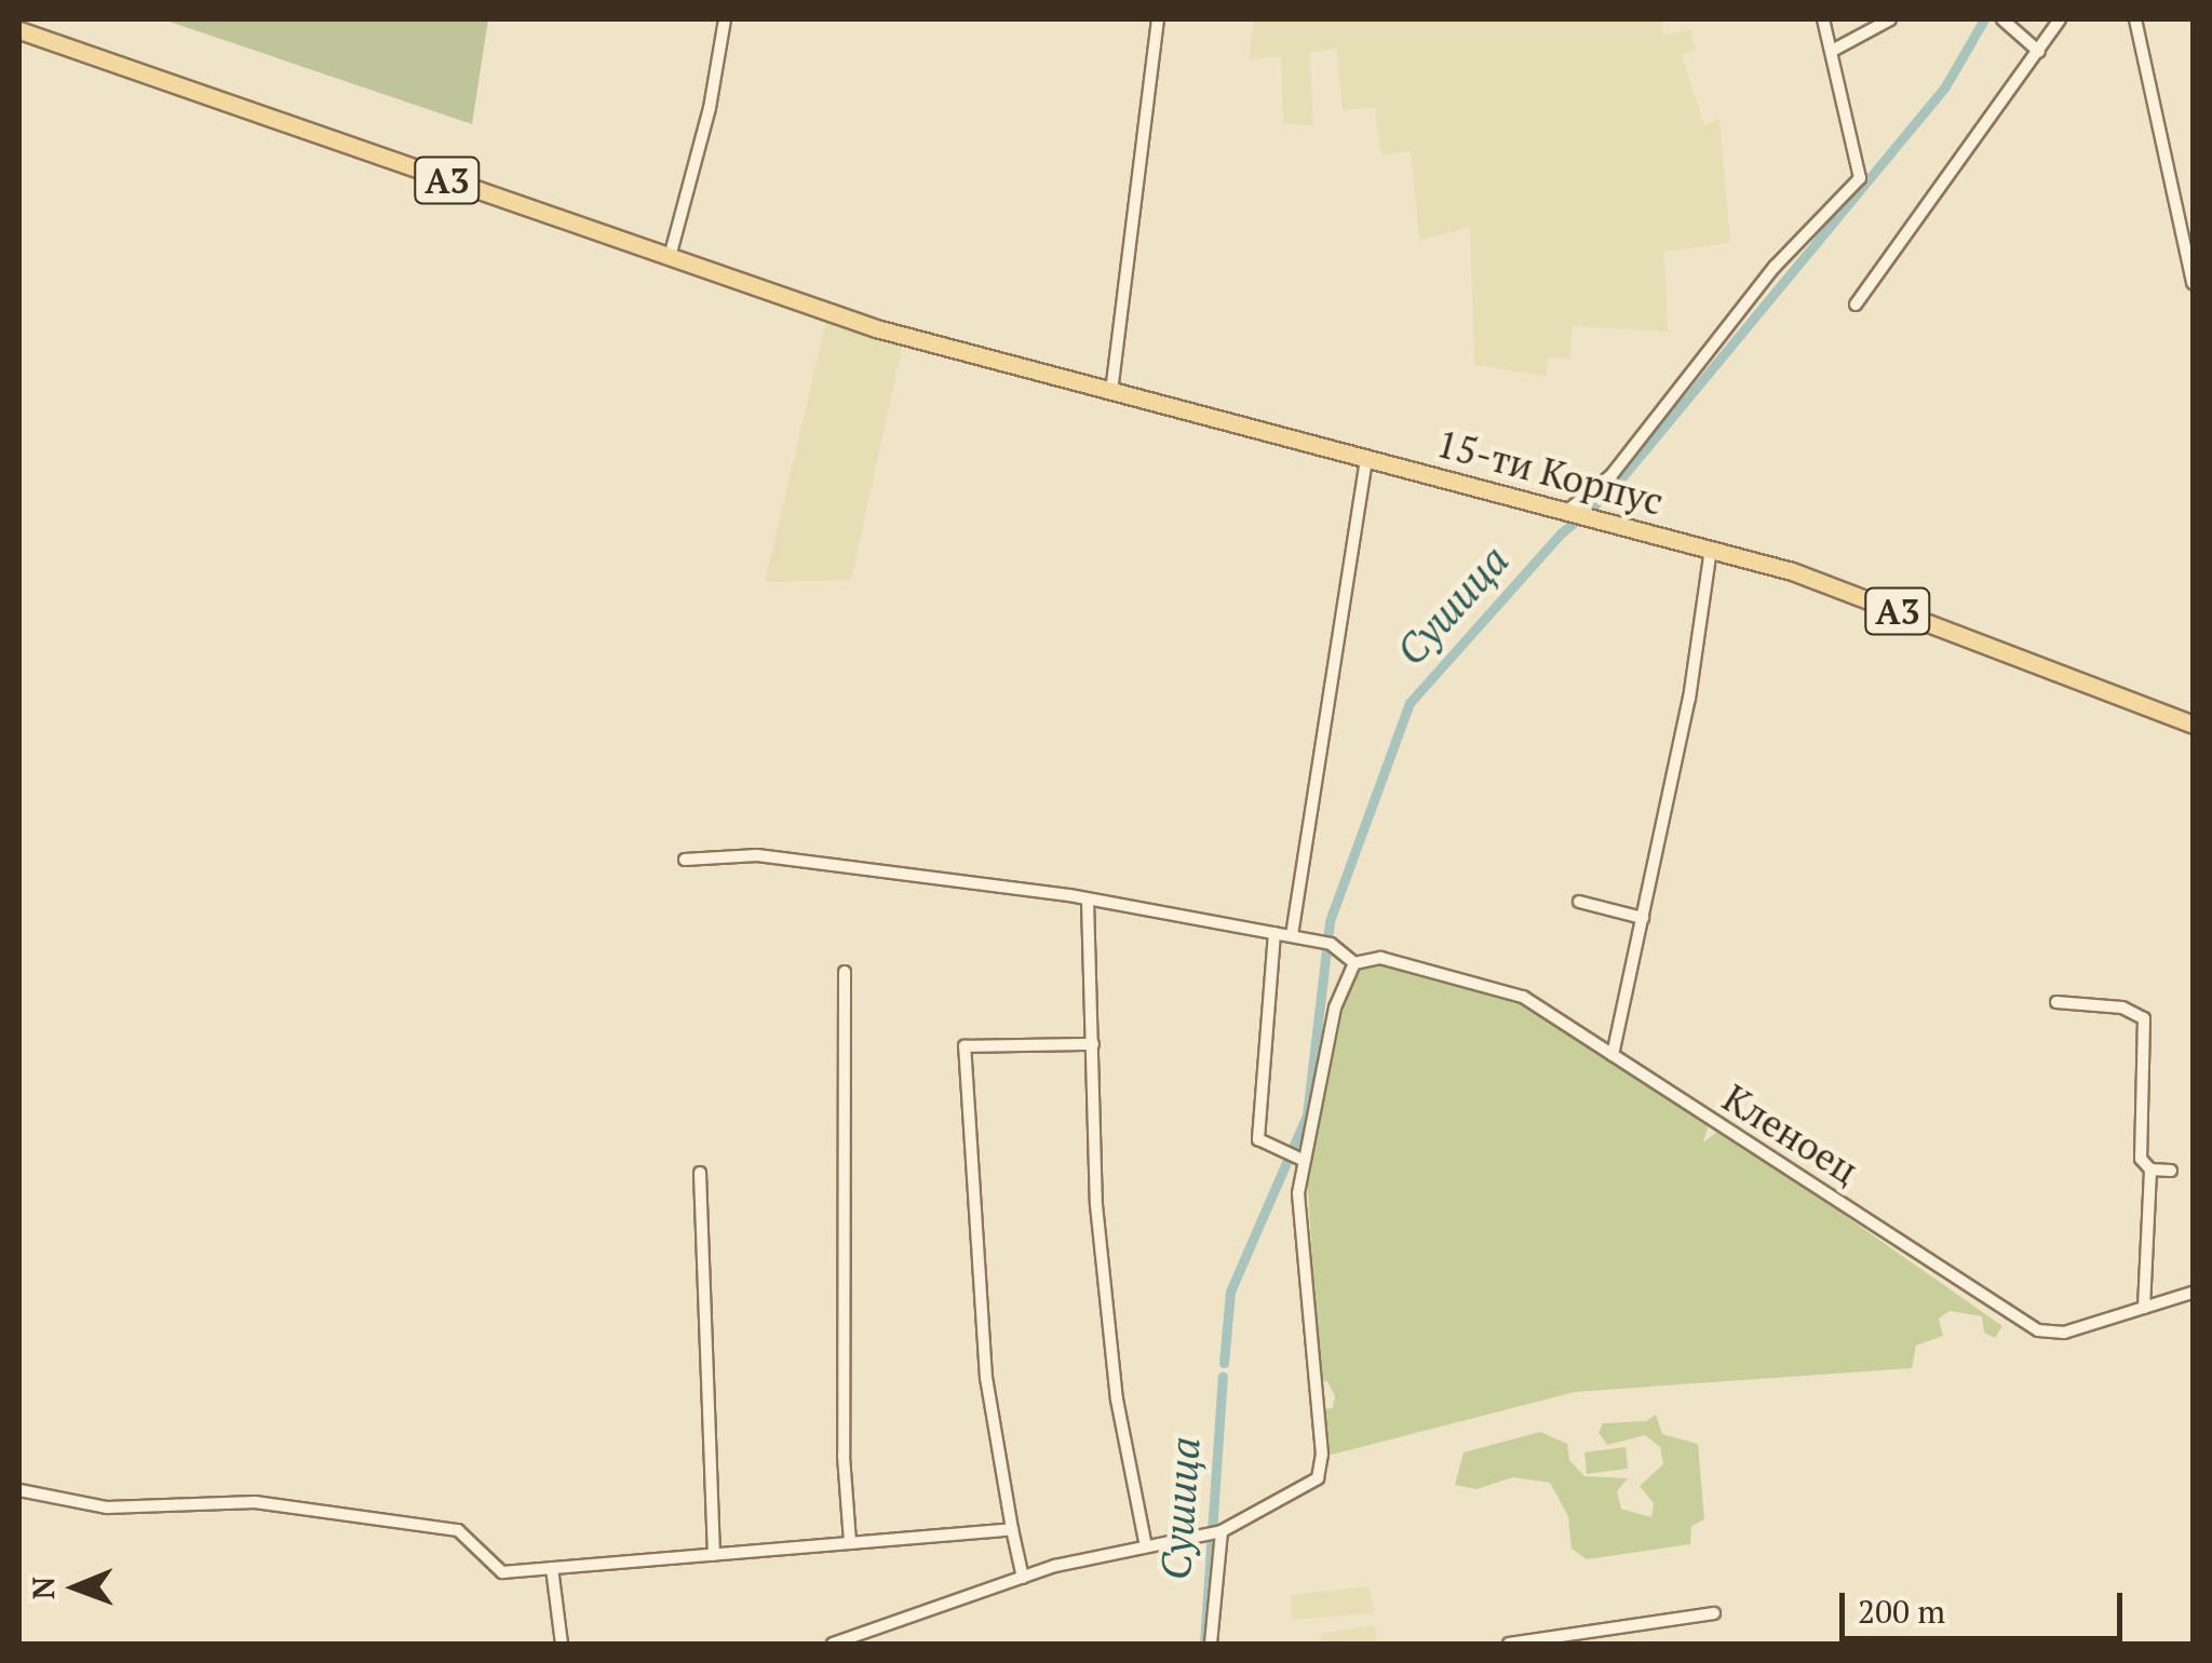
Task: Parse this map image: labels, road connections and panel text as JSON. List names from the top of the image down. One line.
{"streets":{"main road":["A3","15-ти Корпус"],"street":["Кленоец"]},"crossings":[["A3","15-ти Корпус"]],"water":["Сушица"],"scale_bar":"200 m","north":"left"}
